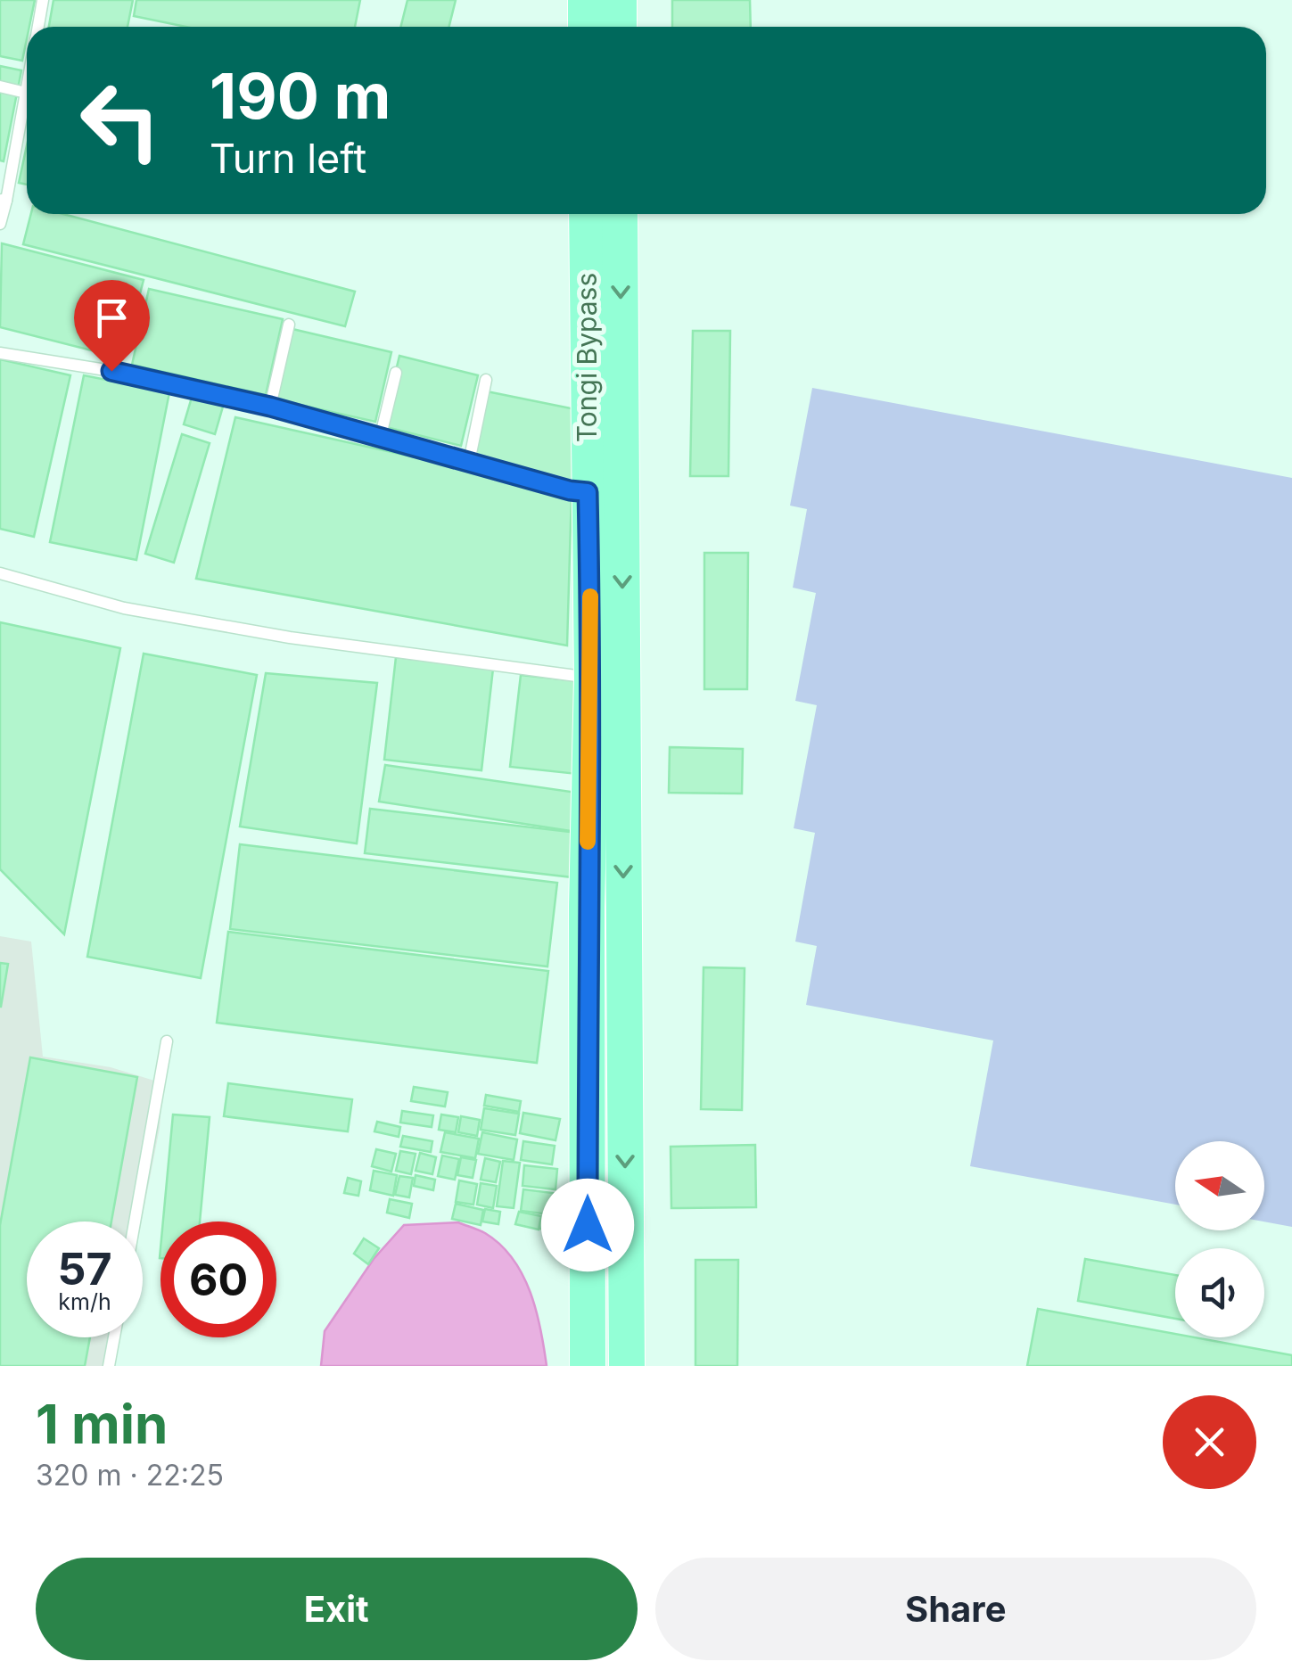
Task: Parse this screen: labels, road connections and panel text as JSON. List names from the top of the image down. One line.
{"streets":{"main road":["Tongi Bypass"]},"north":"left","page":{"turn":["190 m","Turn left"],"speed":"57 km/h","limit":"60","heading":["1 min","320 m · 22:25"],"buttons":["Exit","Share"]}}
